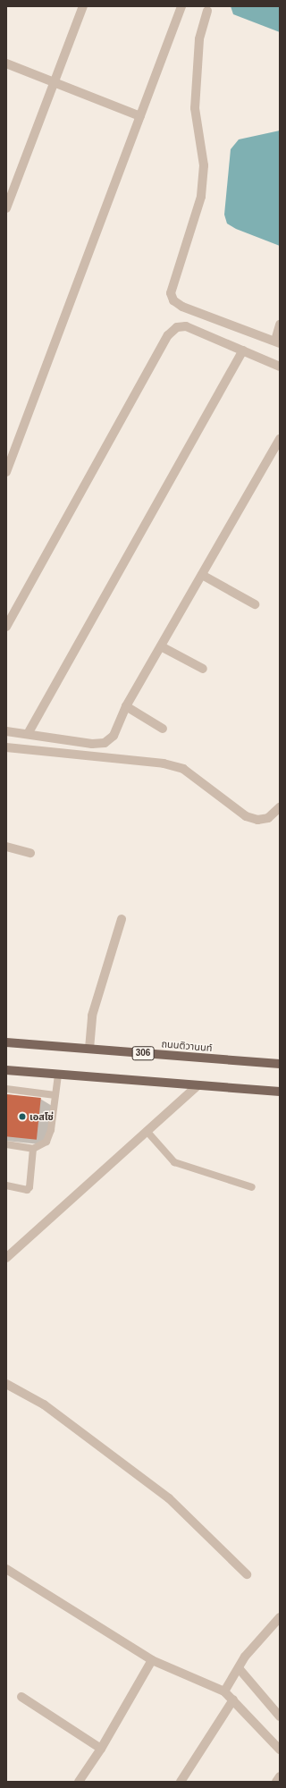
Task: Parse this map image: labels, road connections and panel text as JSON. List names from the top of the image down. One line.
{"streets":{"main road":["ถนนติวานนท์","306"]},"places":["เอสโซ่"]}
